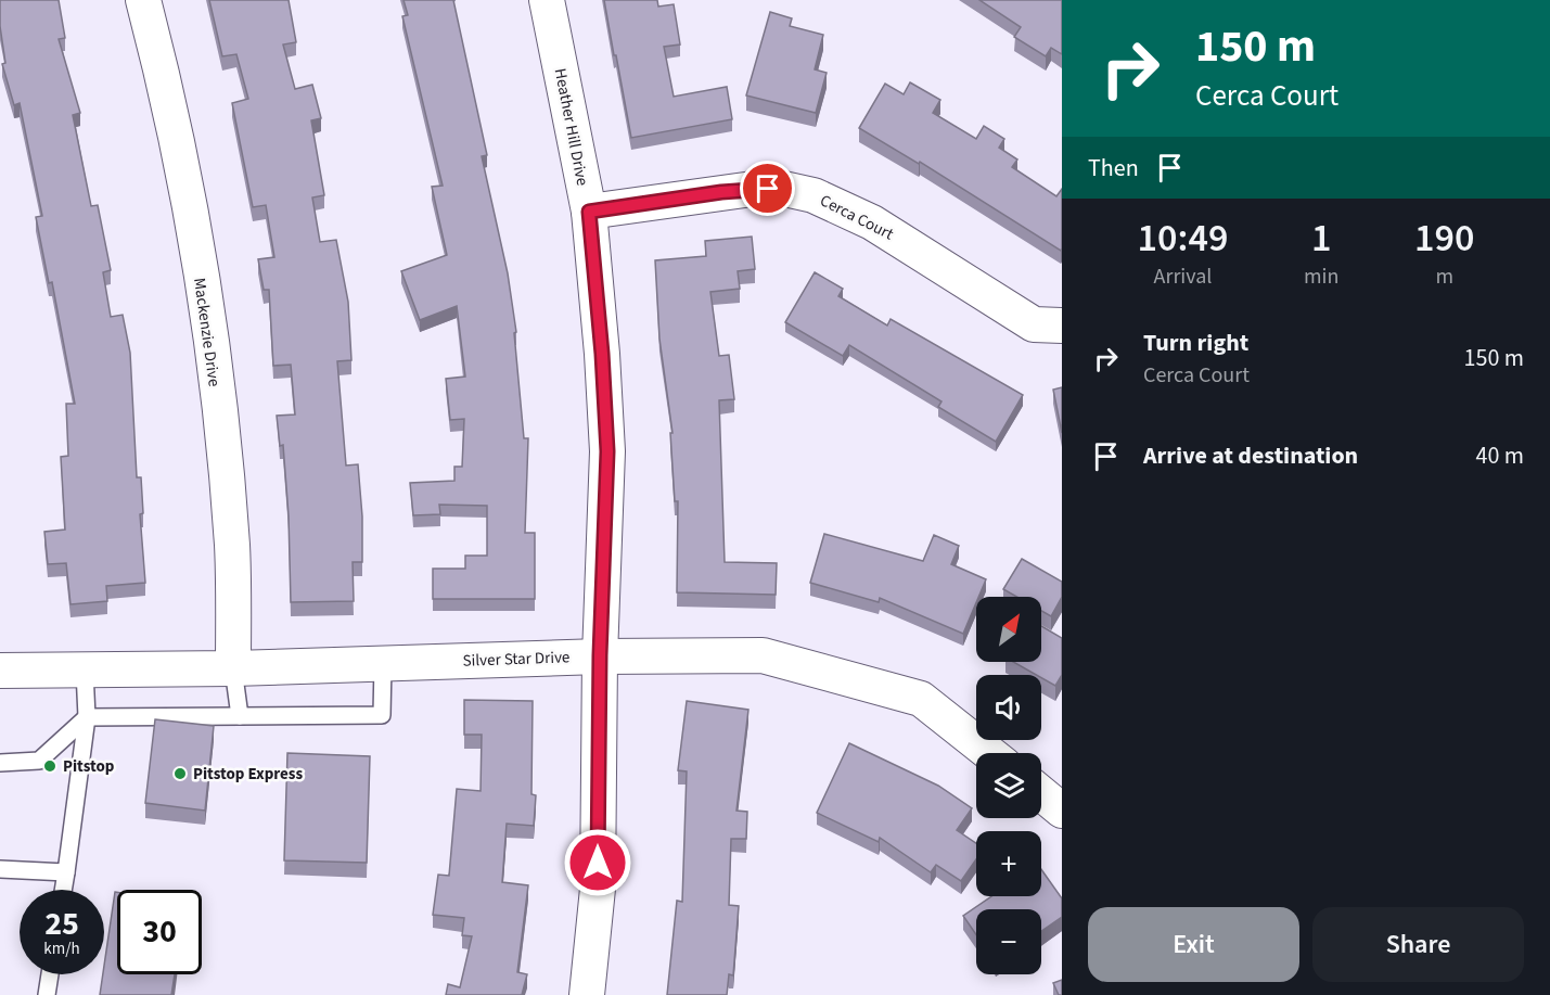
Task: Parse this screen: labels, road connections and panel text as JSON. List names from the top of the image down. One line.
{"streets":{"street":["Heather Hill Drive","Cerca Court","Mackenzie Drive","Silver Star Drive"]},"crossings":[["Heather Hill Drive","Cerca Court"],["Heather Hill Drive","Silver Star Drive"],["Mackenzie Drive","Silver Star Drive"]],"places":["Pitstop","Pitstop Express"],"north":"top right","page":{"turn":["150 m","Cerca Court"],"then":"Then","eta":["10:49","Arrival","1","min","190","m"],"list":[{"name":"Turn right","note":"Cerca Court","value":"150 m"},{"name":"Arrive at destination","value":"40 m"}],"map_buttons":["+","−"],"speed":"25 km/h","limit":"30","buttons":["Exit","Share"]}}
